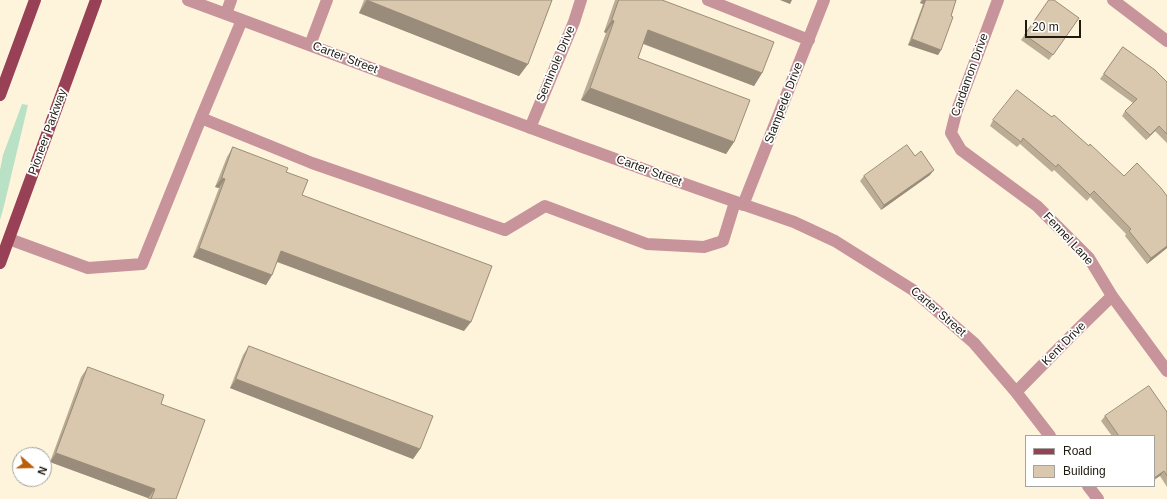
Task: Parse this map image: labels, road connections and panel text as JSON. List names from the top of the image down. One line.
{"streets":{"main road":["Pioneer Parkway"],"street":["Carter Street","Seminole Drive","Cardamon Drive","Stampede Drive","Fennel Lane","Kent Drive"]},"crossings":[["Carter Street","Seminole Drive"],["Carter Street","Stampede Drive"],["Carter Street","Kent Drive"],["Cardamon Drive","Fennel Lane"],["Fennel Lane","Kent Drive"]],"legend":["Road","Building"],"scale_bar":"20 m","north":"right"}
